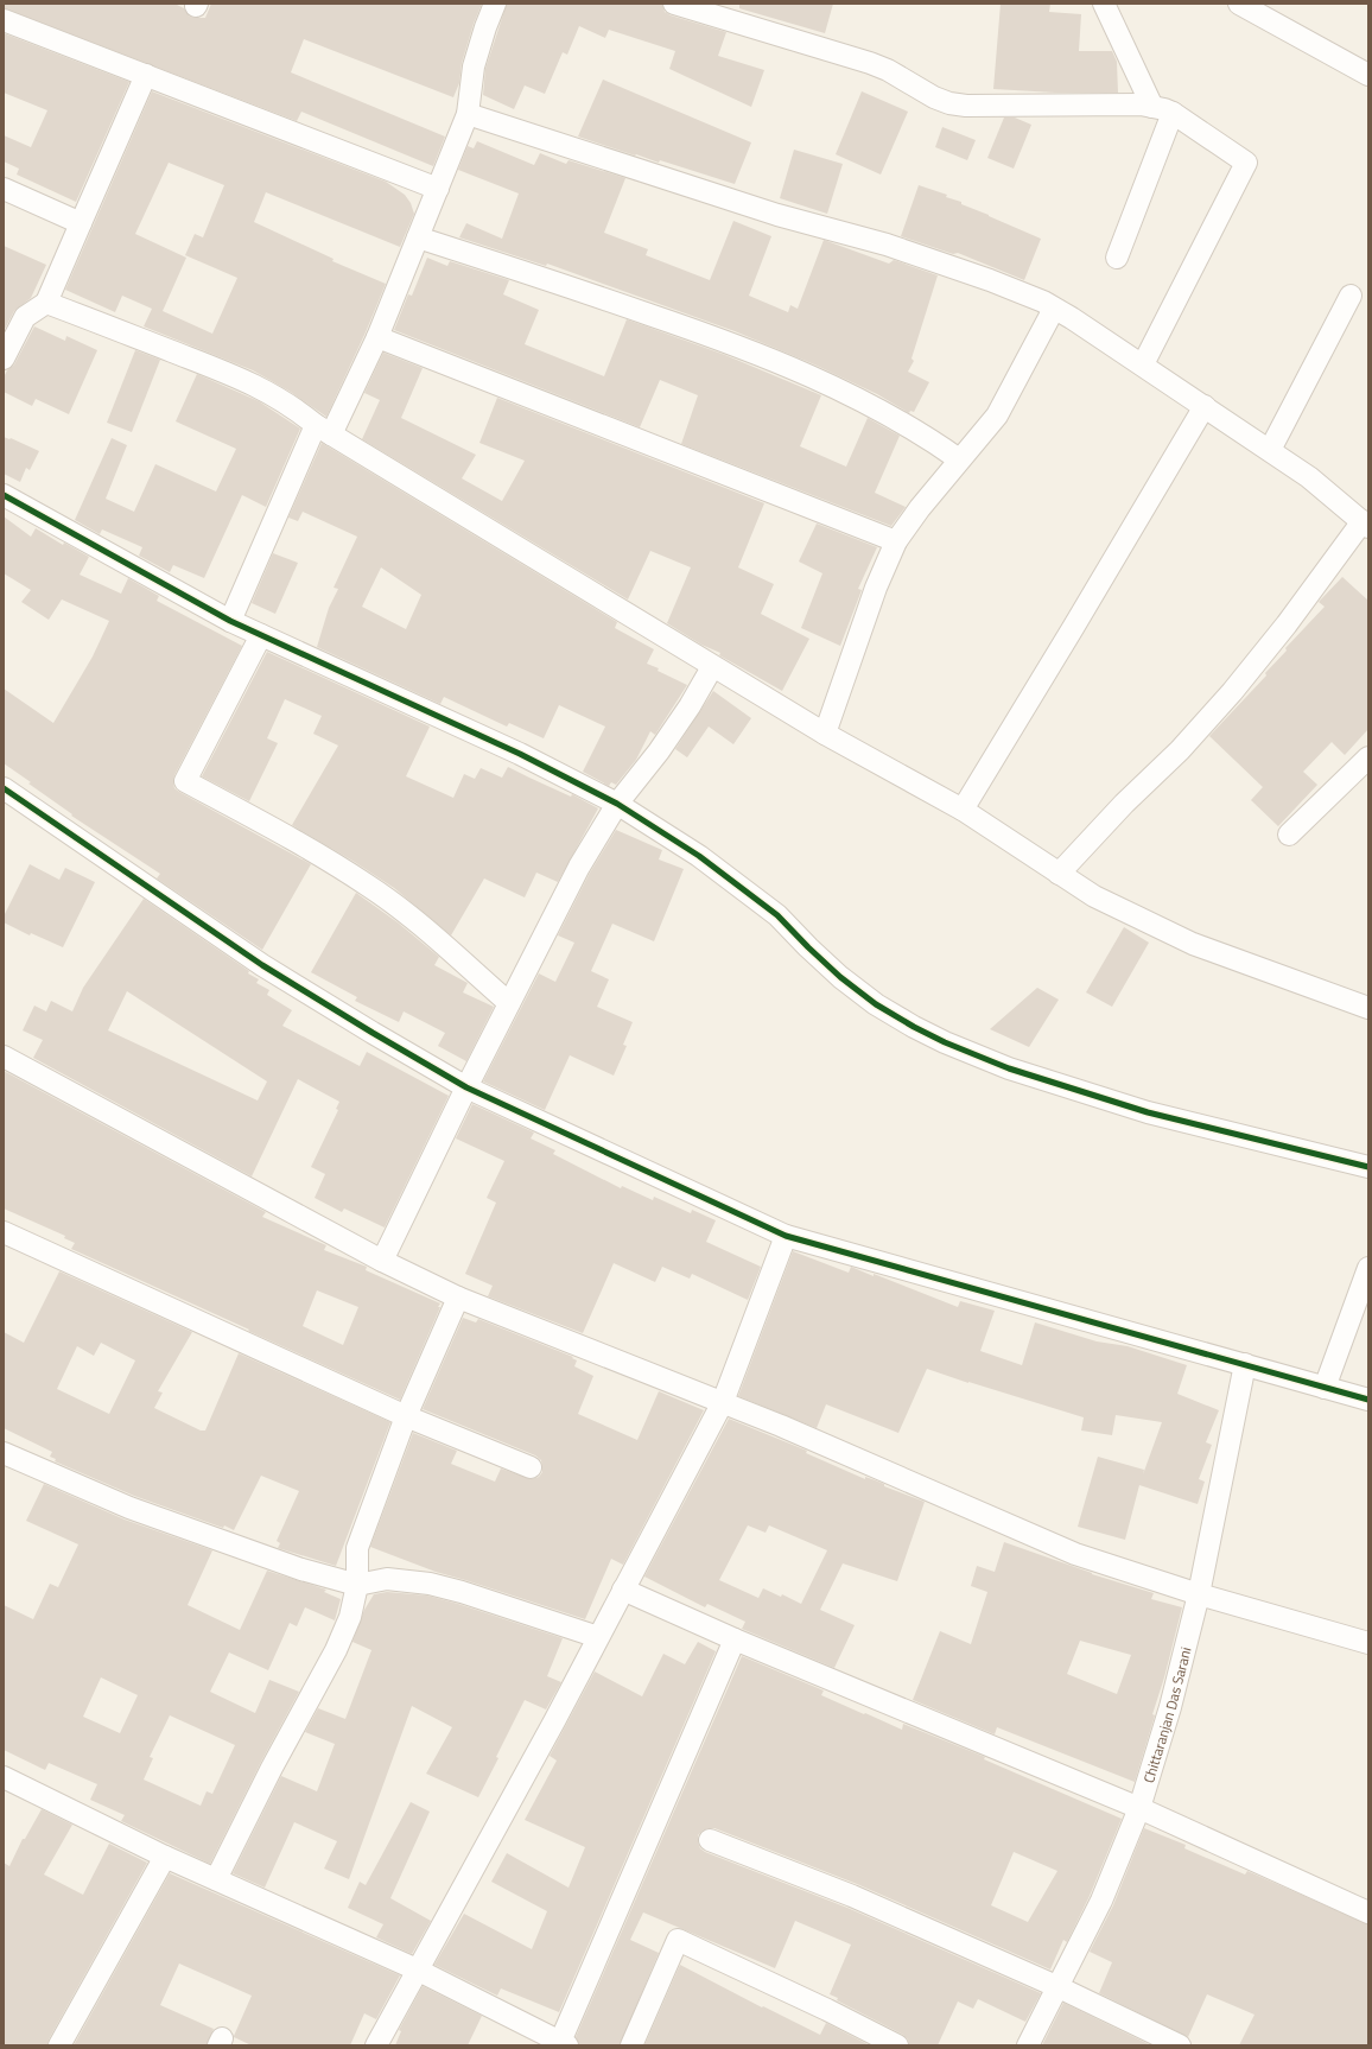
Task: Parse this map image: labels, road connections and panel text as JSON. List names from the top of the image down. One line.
{"streets":{"street":["Chittaranjan Das Sarani"]}}
